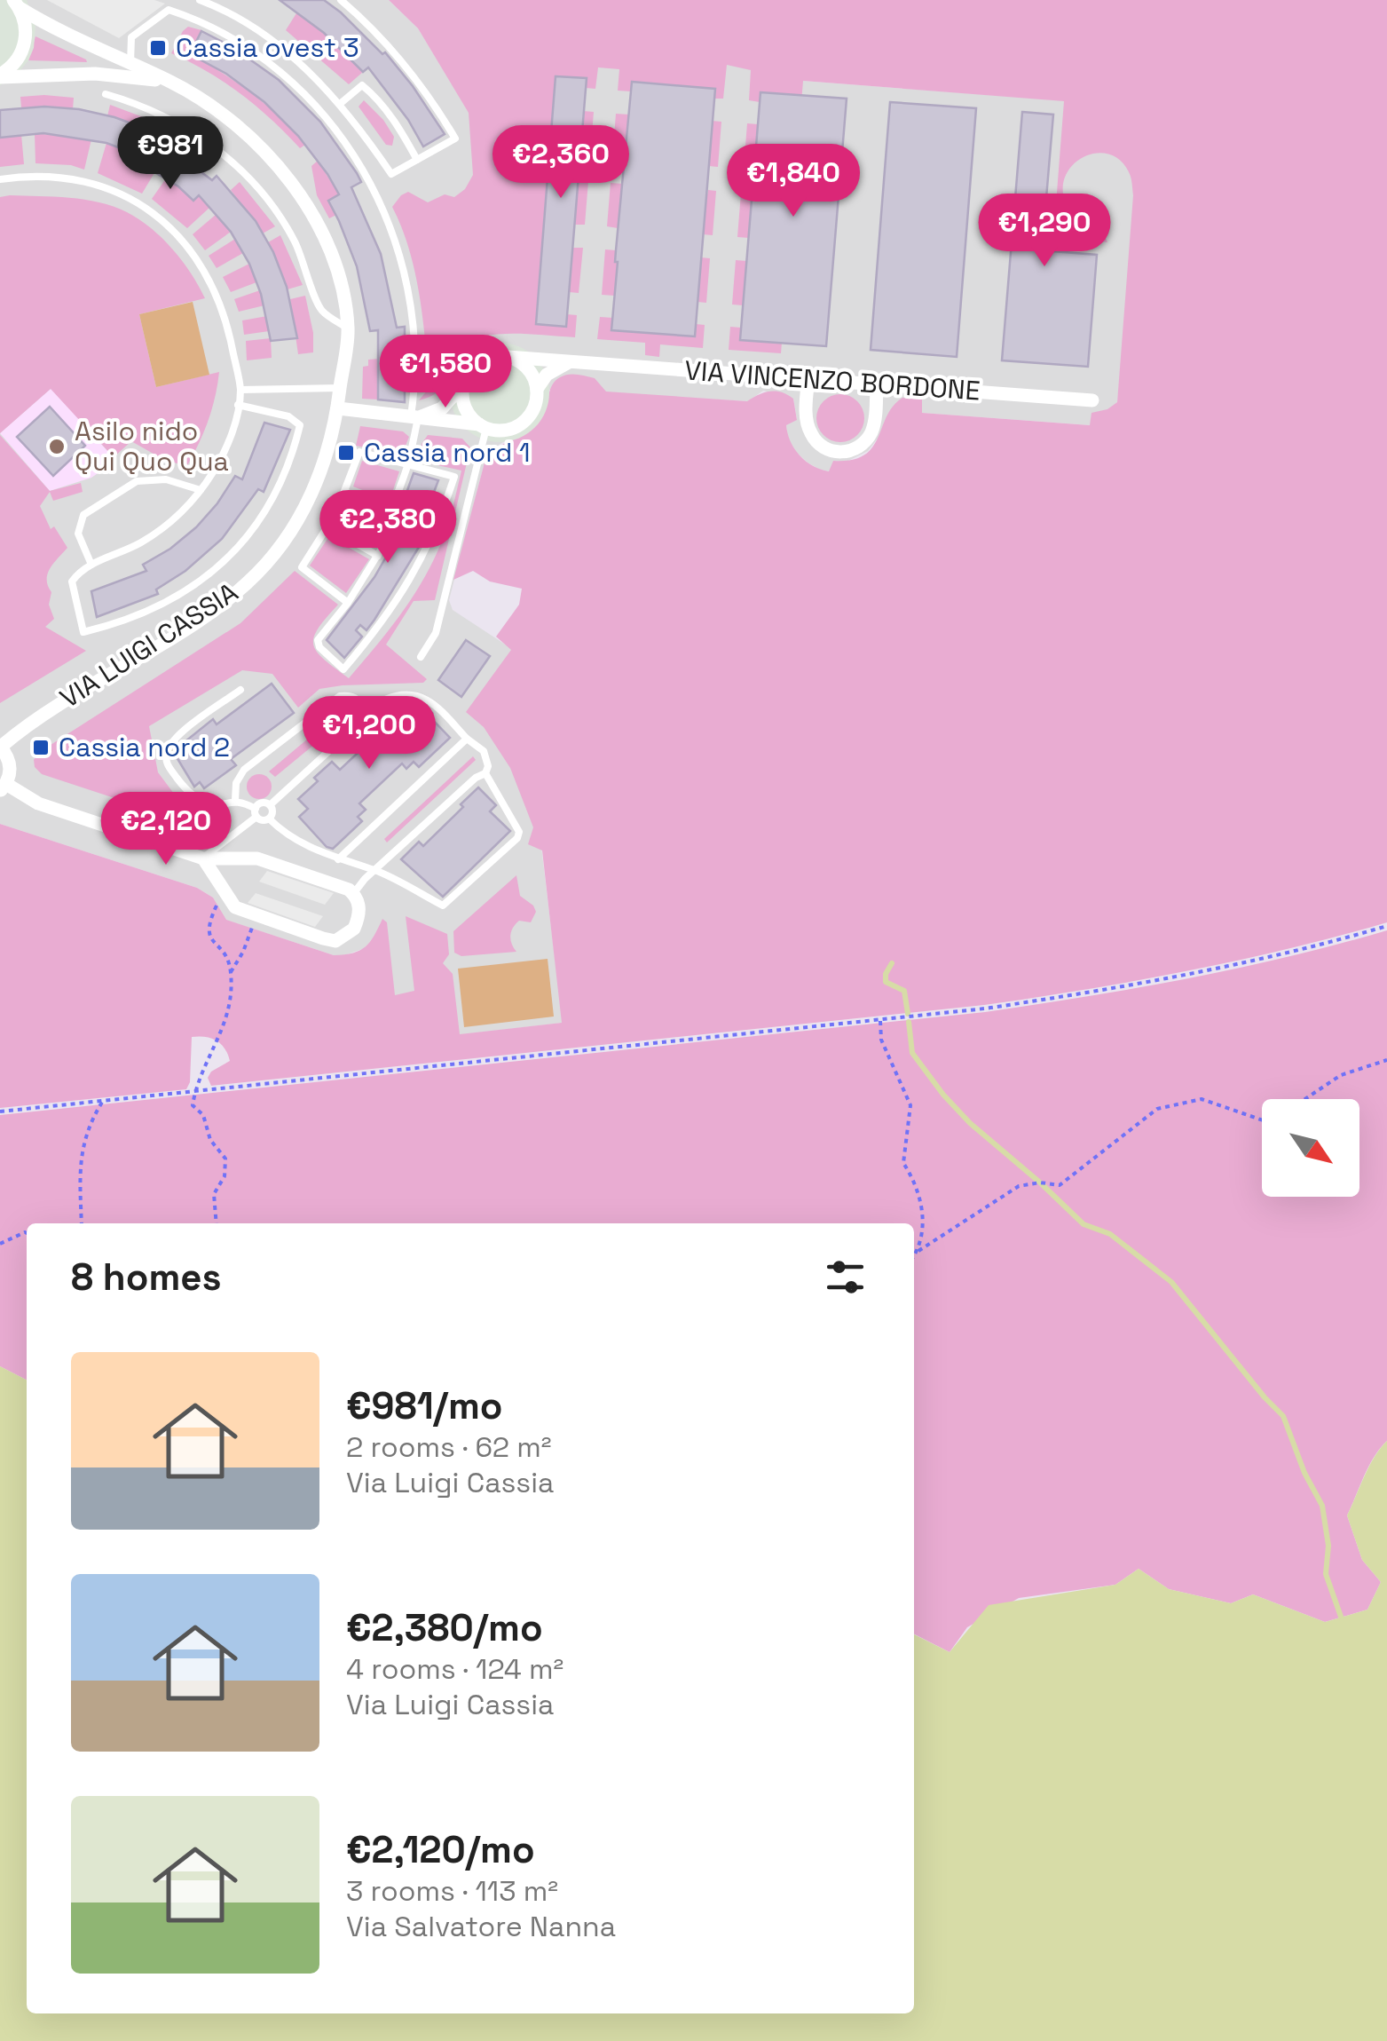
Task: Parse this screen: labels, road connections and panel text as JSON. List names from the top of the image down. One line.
{"streets":{"street":["VIA VINCENZO BORDONE","VIA LUIGI CASSIA"]},"places":{"transit":["Cassia ovest 3","Cassia nord 1","Cassia nord 2"],"other":["Asilo nido Qui Quo Qua"]},"north":"bottom right","page":{"price":["€981","€2,360","€1,840","€1,290","€1,580","€2,380","€1,200","€2,120"],"heading":"8 homes","list":[{"name":"€981/mo","note":"2 rooms · 62 m² · Via Luigi Cassia"},{"name":"€2,380/mo","note":"4 rooms · 124 m² · Via Luigi Cassia"},{"name":"€2,120/mo","note":"3 rooms · 113 m² · Via Salvatore Nanna"}]}}
